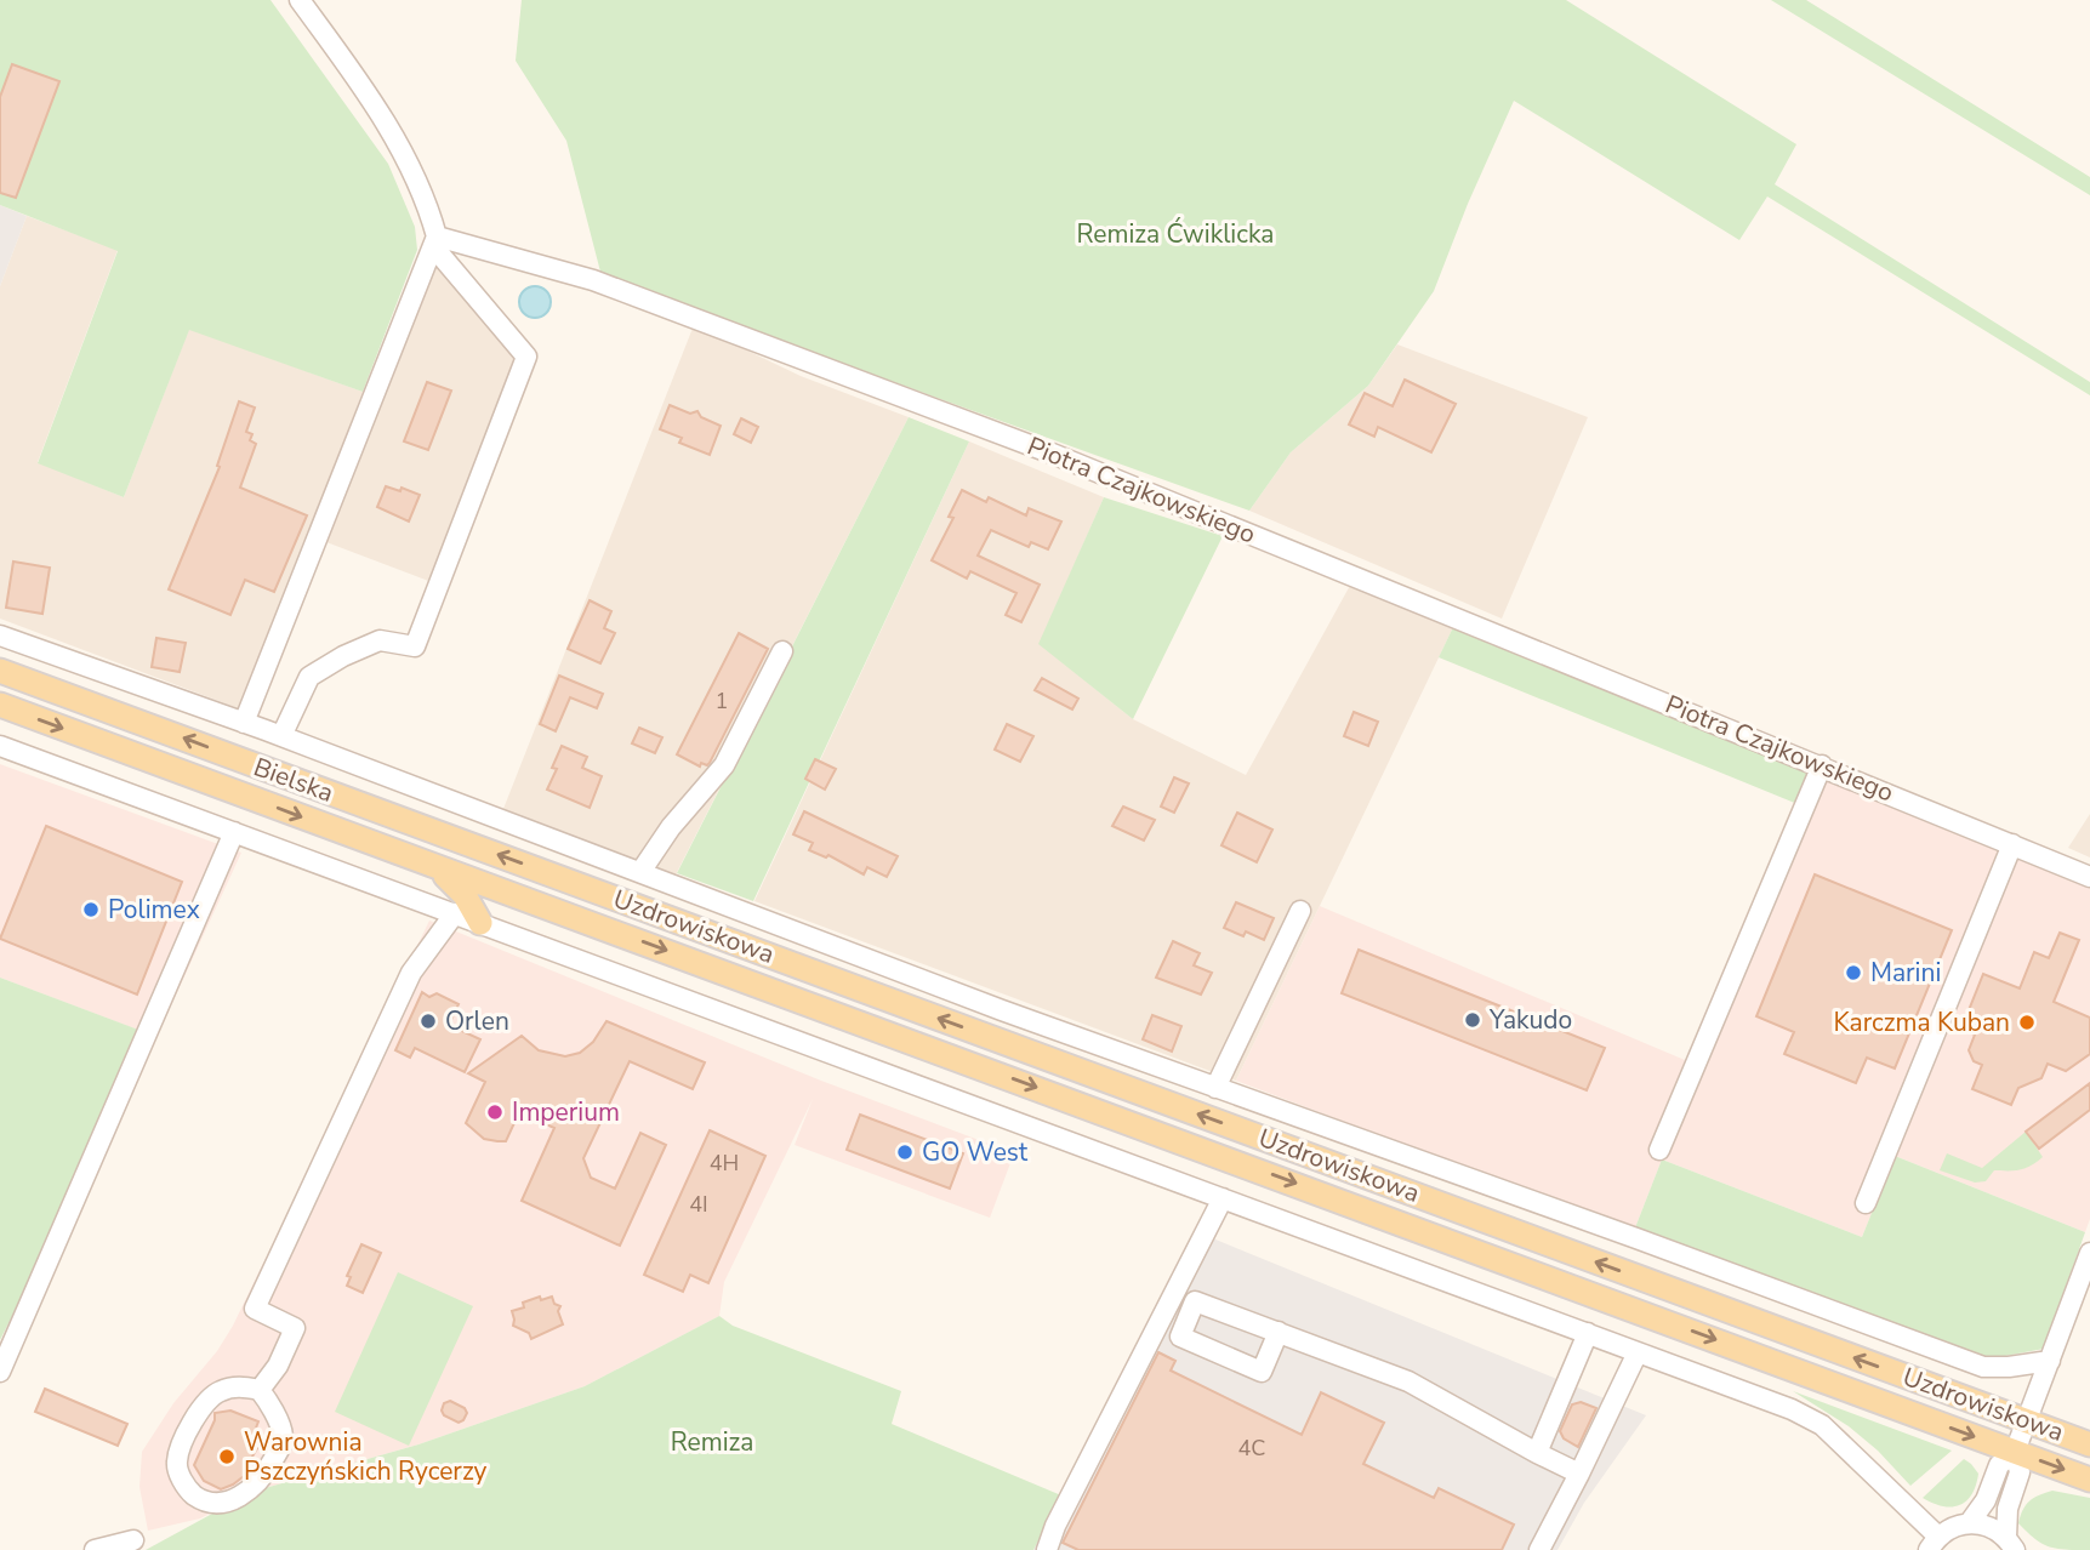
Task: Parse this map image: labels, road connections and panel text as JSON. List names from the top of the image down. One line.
{"streets":{"main road":["Bielska","Uzdrowiskowa"],"street":["Piotra Czajkowskiego"]},"crossings":[["Bielska","Uzdrowiskowa"]],"parks":["Remiza Ćwiklicka","Remiza"],"places":["Polimex","Marini","Yakudo","Orlen","Karczma Kuban","Imperium","GO West","Warownia Pszczyńskich Rycerzy"],"house_numbers":["1","4H","4I","4C"]}
